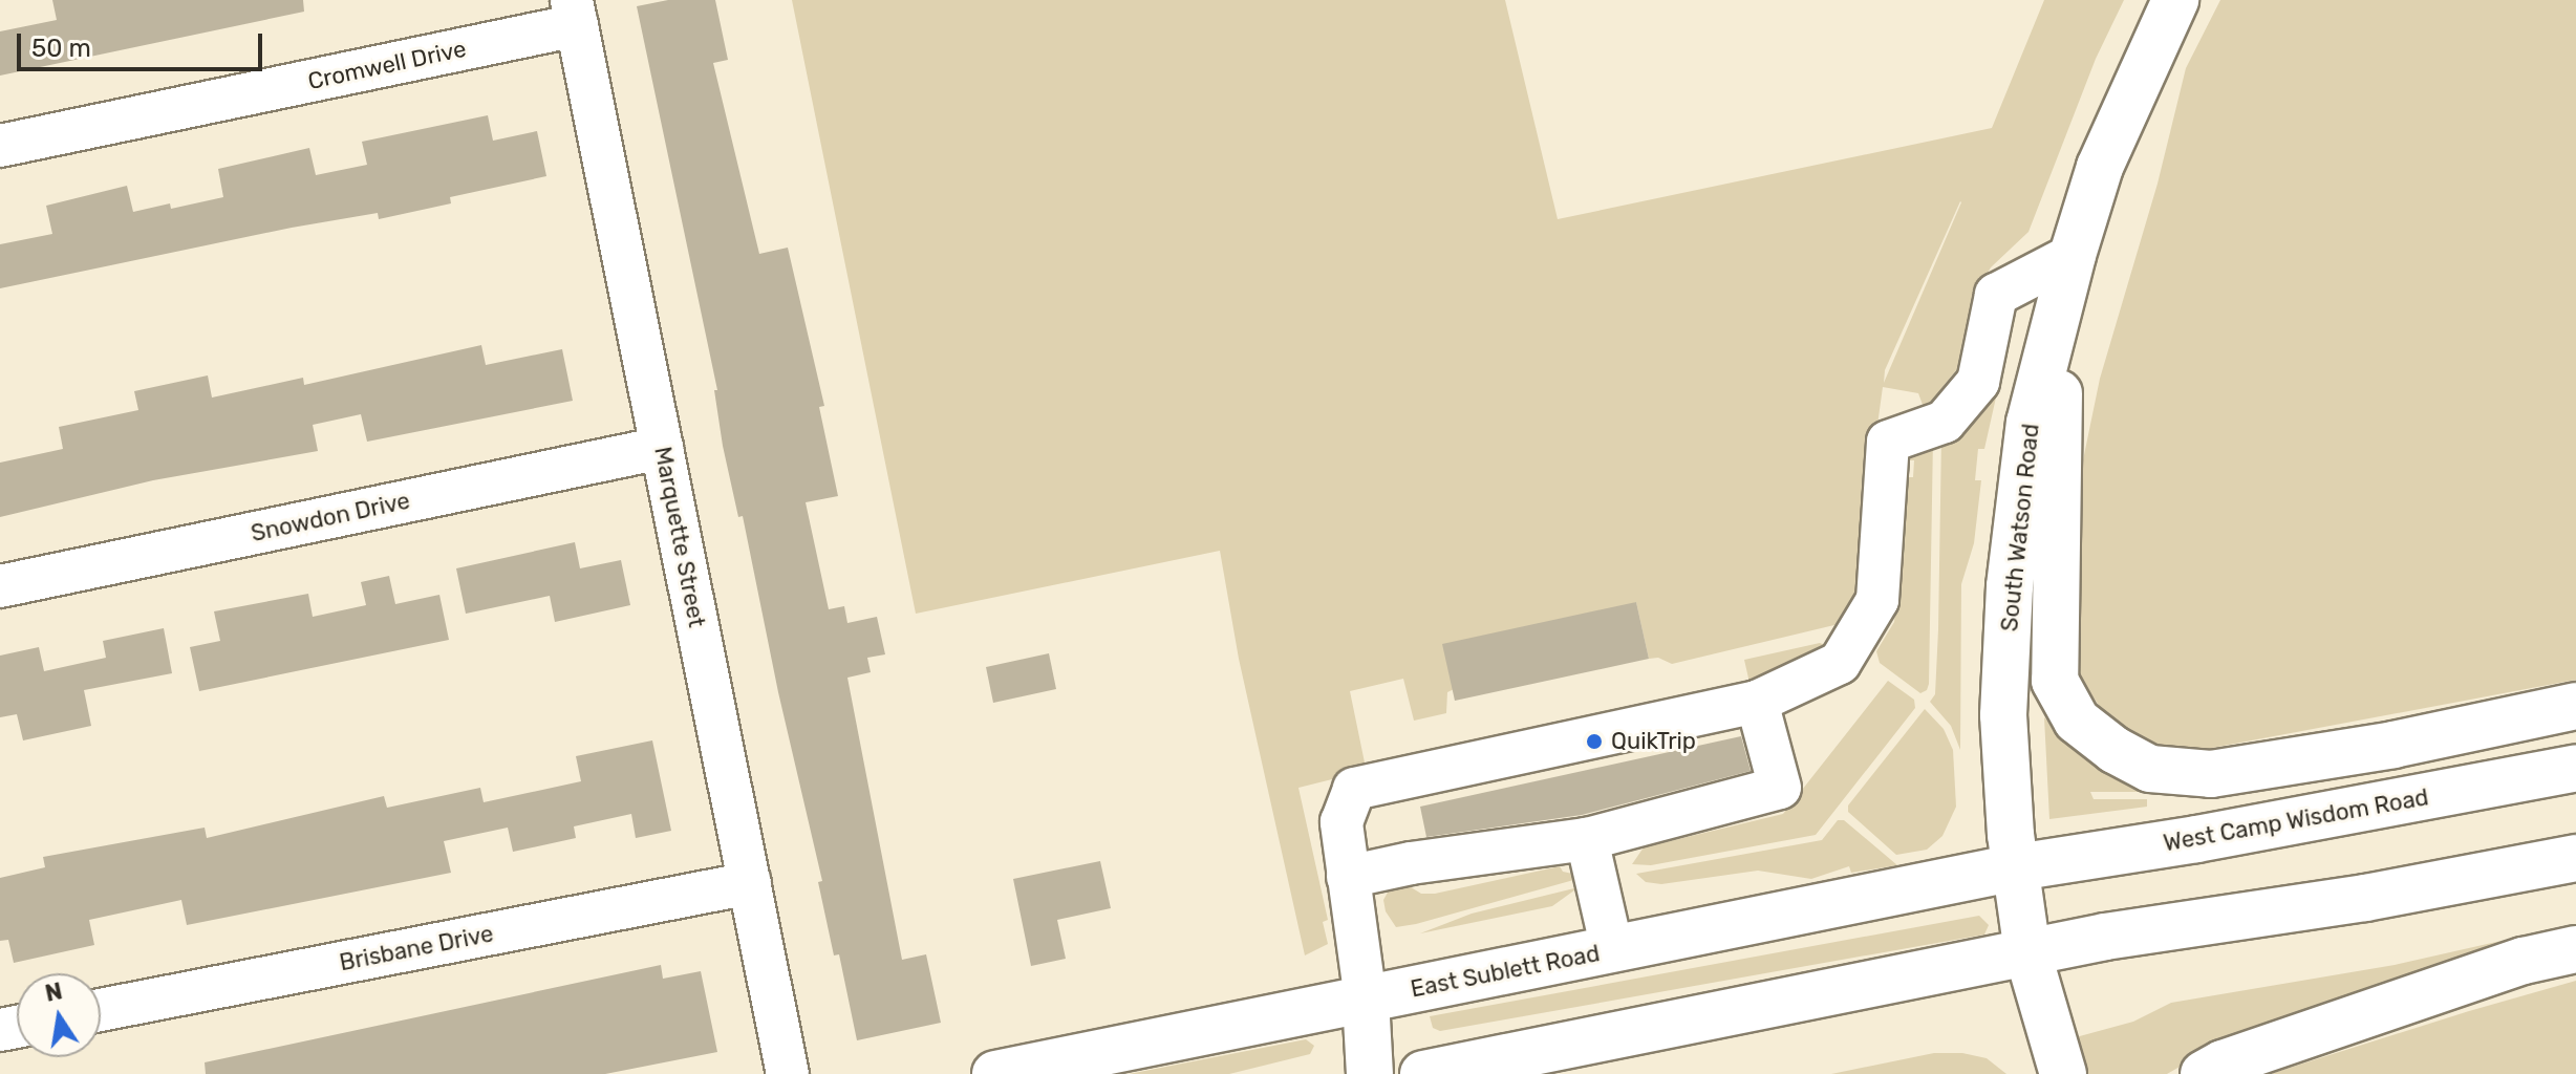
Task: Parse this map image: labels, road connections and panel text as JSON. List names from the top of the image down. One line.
{"streets":{"main road":["South Watson Road","West Camp Wisdom Road","East Sublett Road"],"street":["Cromwell Drive","Snowdon Drive","Marquette Street","Brisbane Drive"]},"crossings":[["Cromwell Drive","Marquette Street"],["Snowdon Drive","Marquette Street"],["South Watson Road","West Camp Wisdom Road"],["South Watson Road","East Sublett Road"],["Marquette Street","Brisbane Drive"],["West Camp Wisdom Road","East Sublett Road"]],"places":["QuikTrip"],"scale_bar":"50 m","north":"top"}
